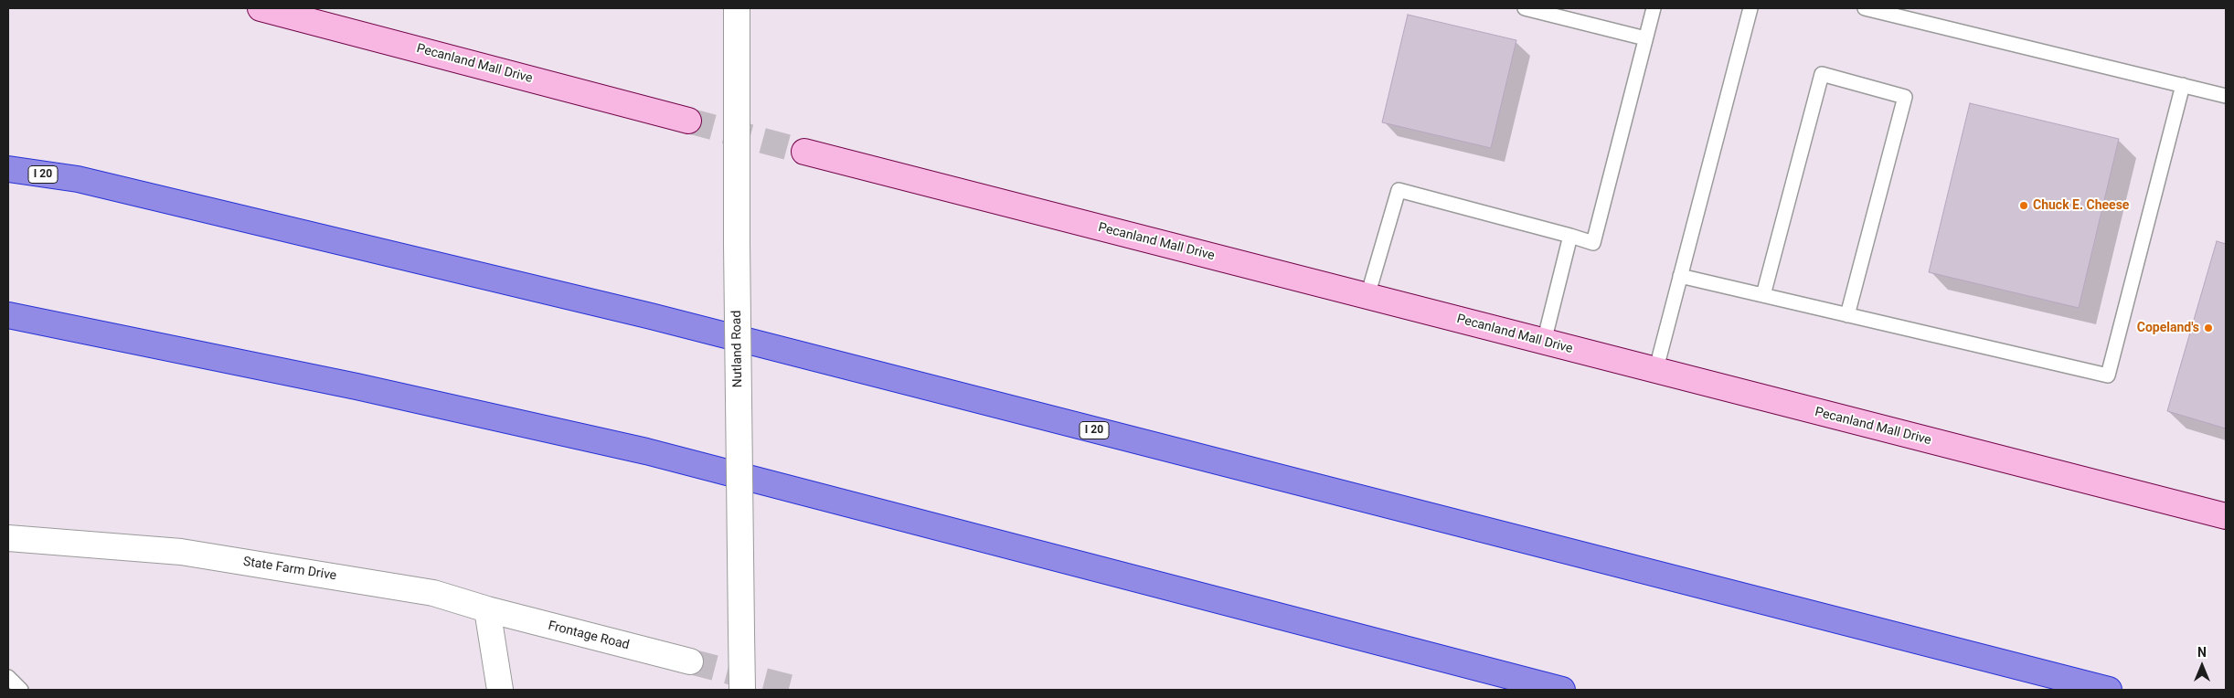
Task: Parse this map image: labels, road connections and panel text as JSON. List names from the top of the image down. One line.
{"streets":{"highway":["I 20"],"street":["Pecanland Mall Drive","Nutland Road","State Farm Drive","Frontage Road"]},"crossings":[["State Farm Drive","Frontage Road"]],"places":["Chuck E. Cheese","Copeland's"],"north":"top"}
